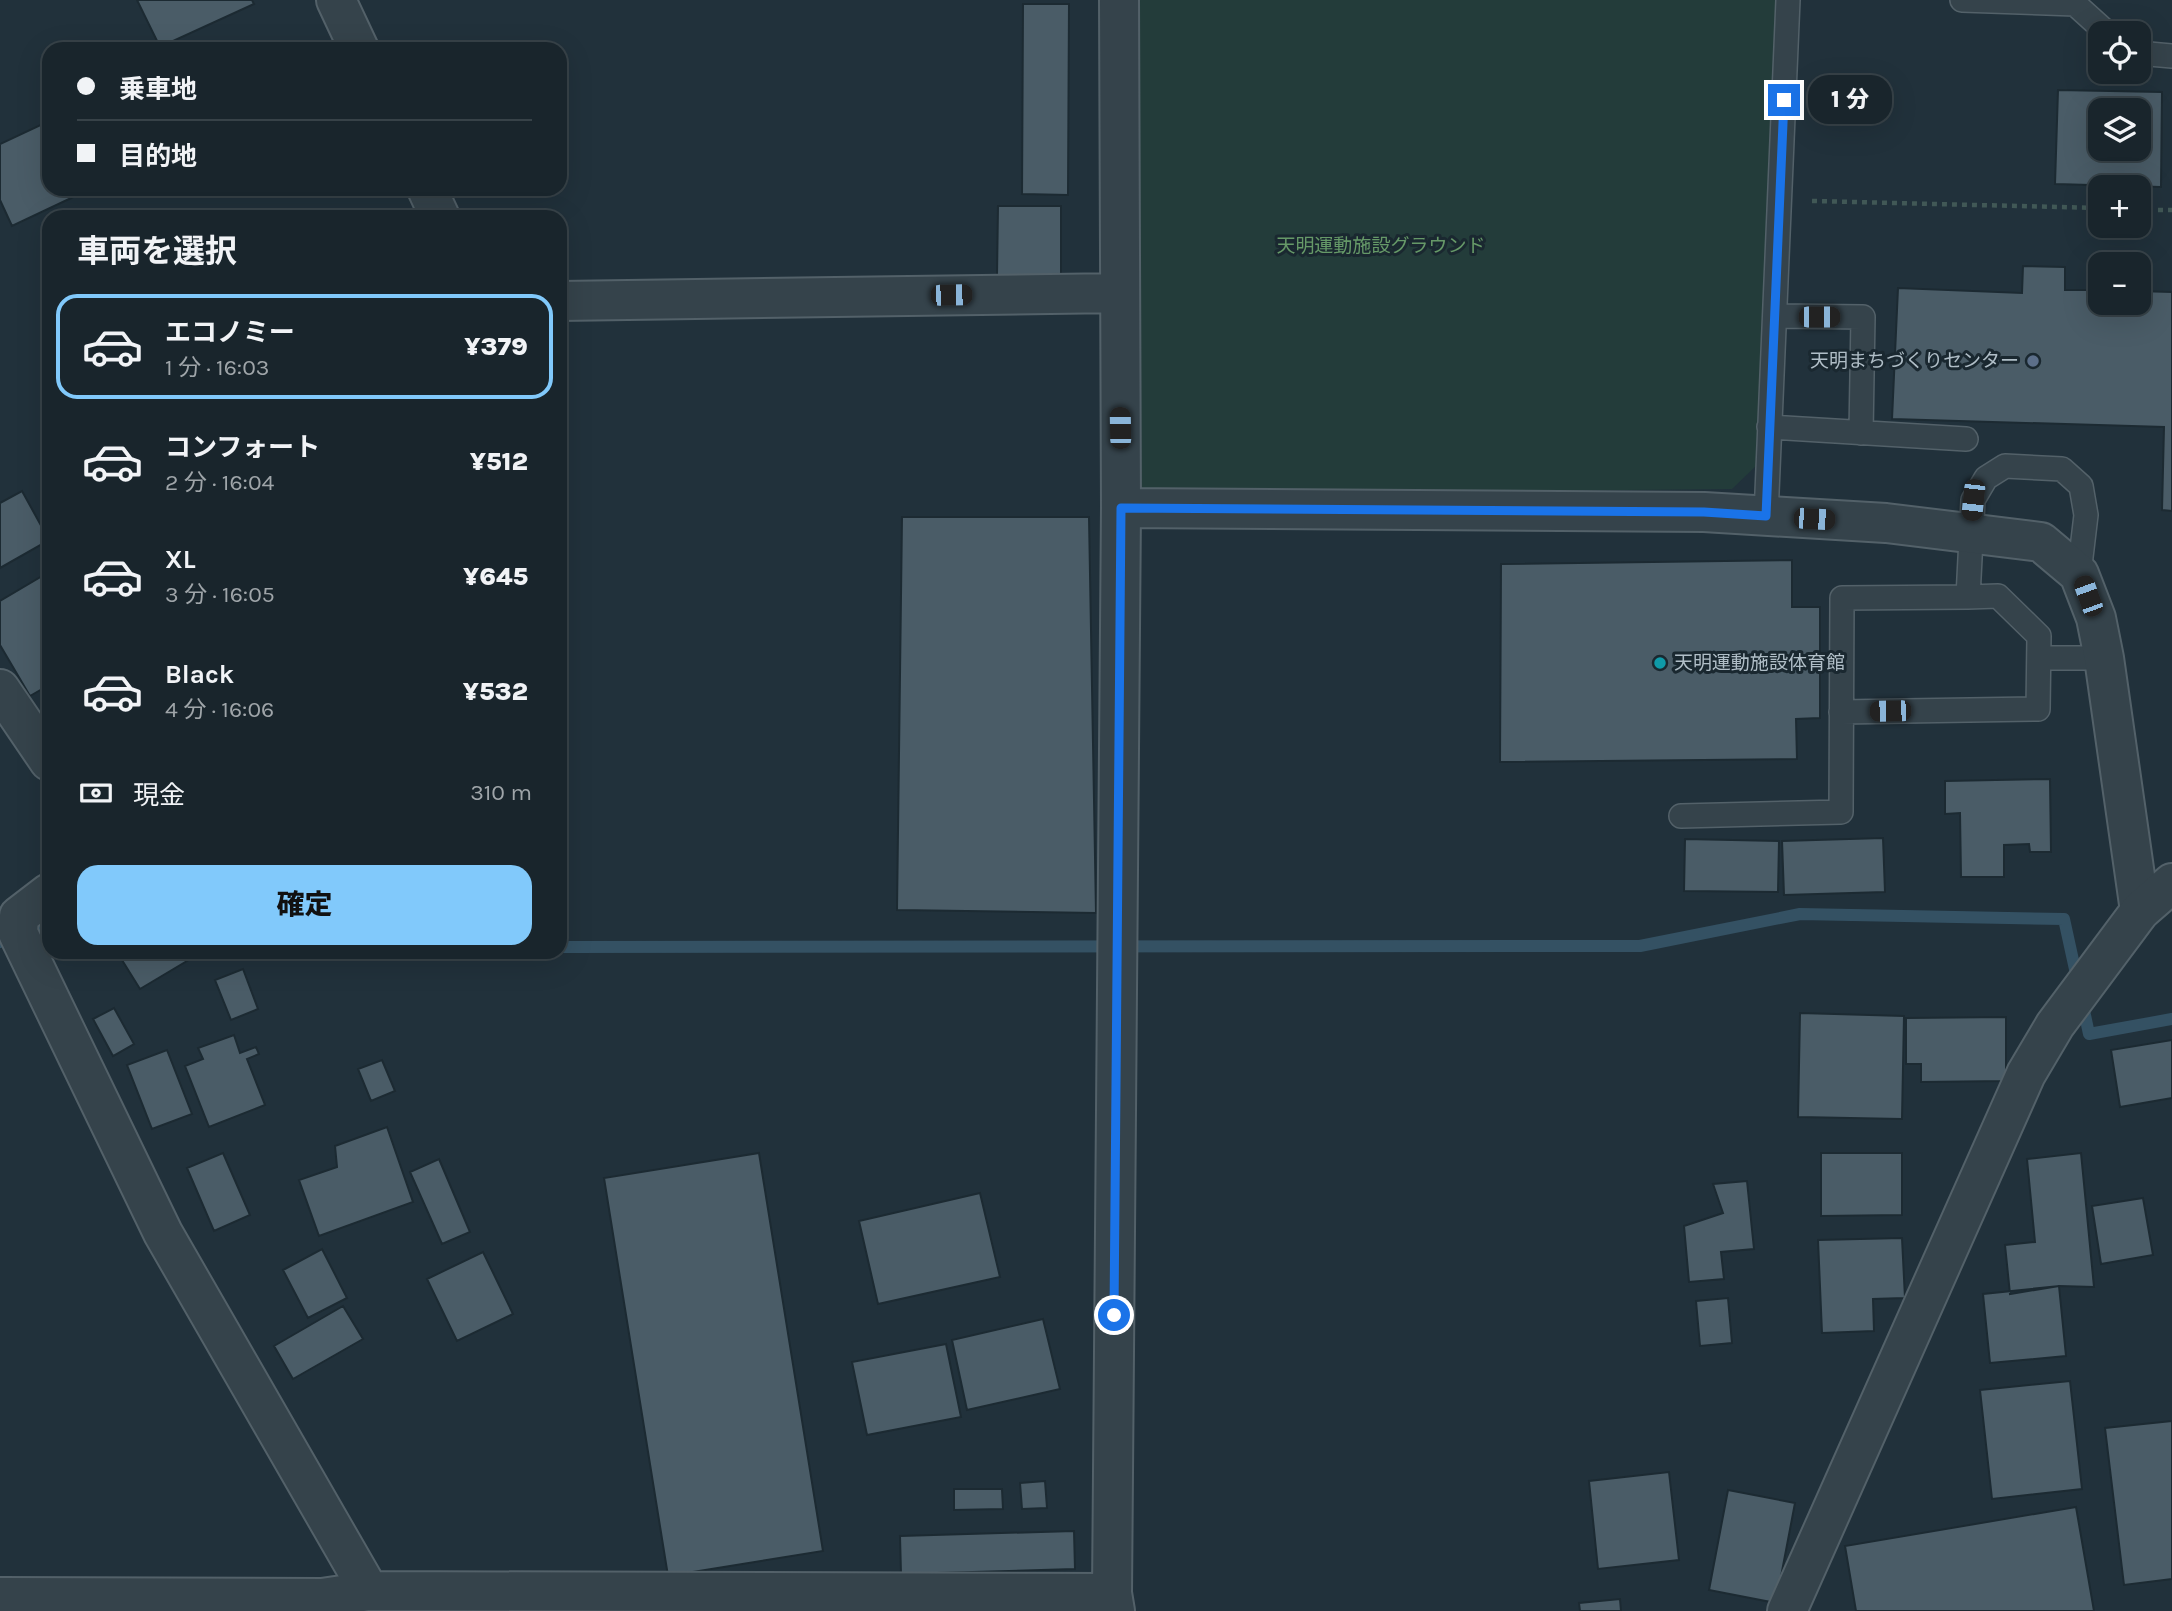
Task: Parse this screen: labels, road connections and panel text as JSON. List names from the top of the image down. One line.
{"parks":["天明運動施設グラウンド"],"places":["天明まちづくりセンター","天明運動施設体育館"],"page":{"map_buttons":["+","−"],"banner":["乗車地","目的地"],"bubble":"1 分","heading":"車両を選択","list":[{"name":"エコノミー","note":"1 分 · 16:03","value":"¥379"},{"name":"コンフォート","note":"2 分 · 16:04","value":"¥512"},{"name":"XL","note":"3 分 · 16:05","value":"¥645"},{"name":"Black","note":"4 分 · 16:06","value":"¥532"}],"pay":["現金","310 m"],"buttons":"確定"}}
